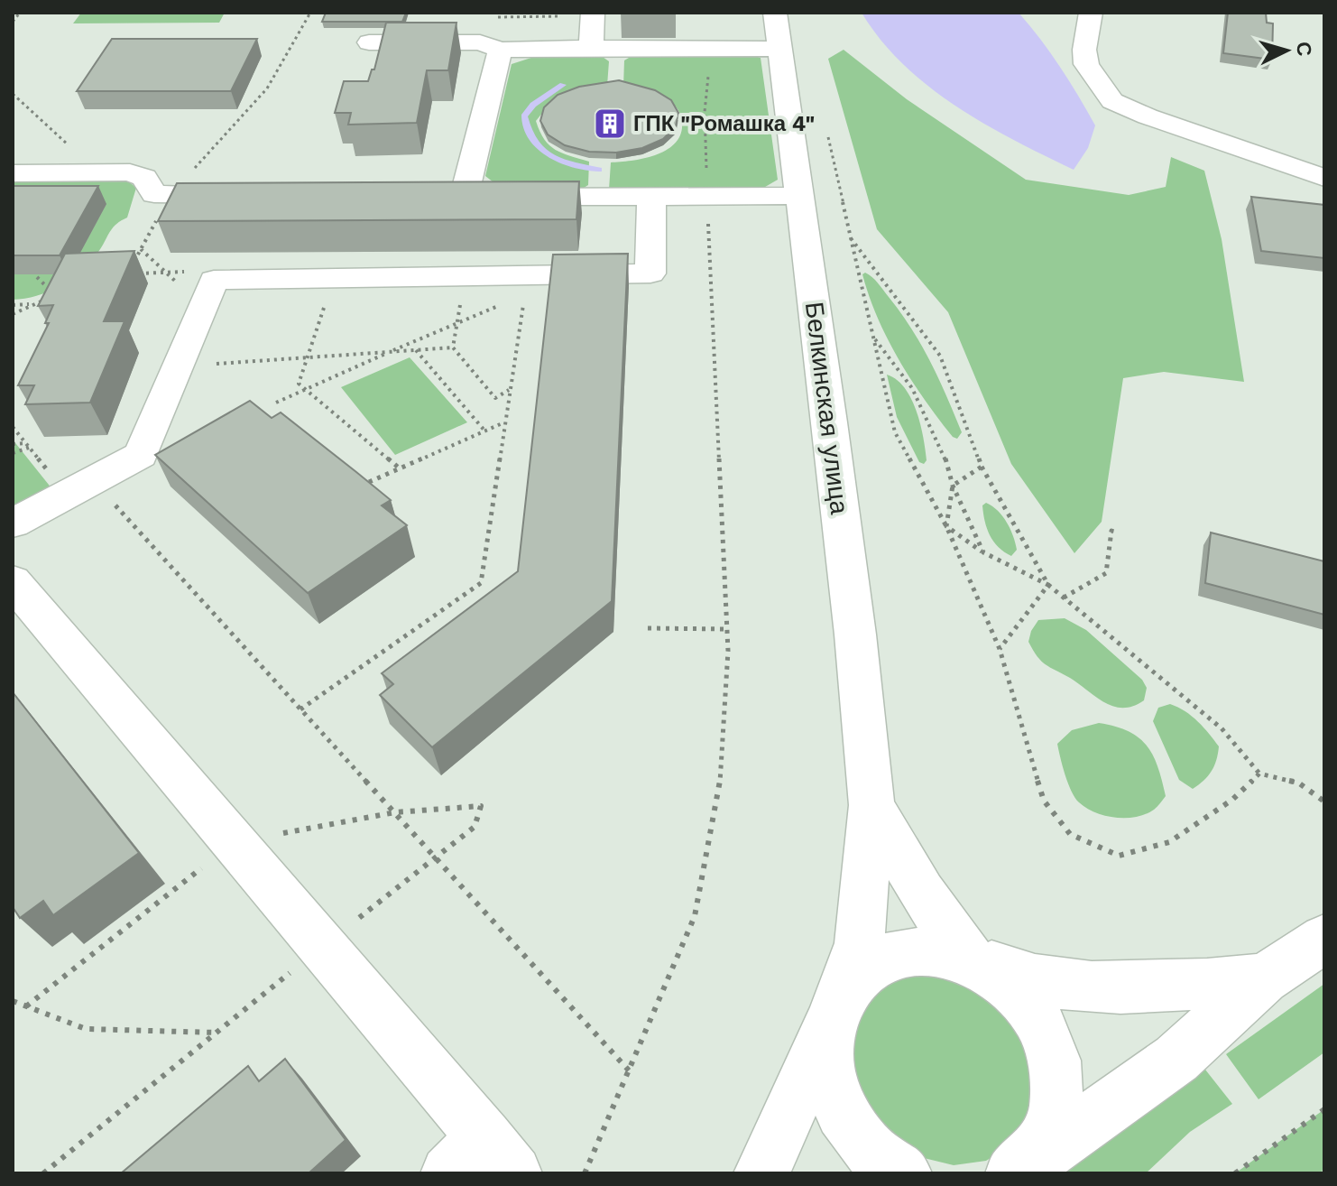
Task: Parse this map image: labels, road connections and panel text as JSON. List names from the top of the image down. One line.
{"streets":{"street":["Белкинская улица"]},"places":{"building":["ГПК \"Ромашка 4\""]},"north":"right"}
